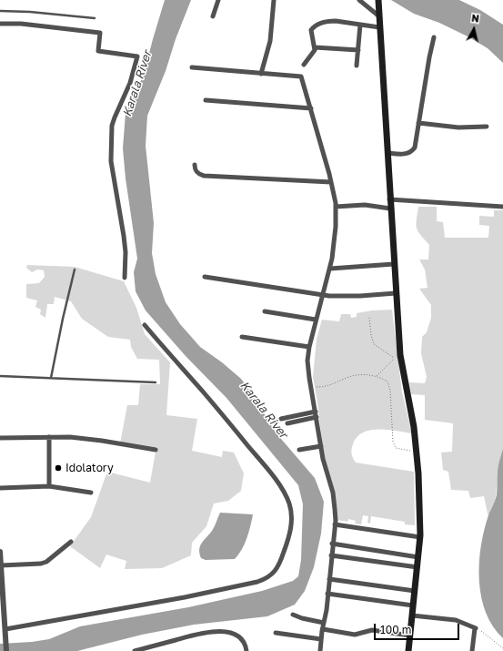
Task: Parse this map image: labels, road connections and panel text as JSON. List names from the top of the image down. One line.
{"water":["Karala River"],"places":["Idolatory"],"scale_bar":"100 m","north":"top"}
